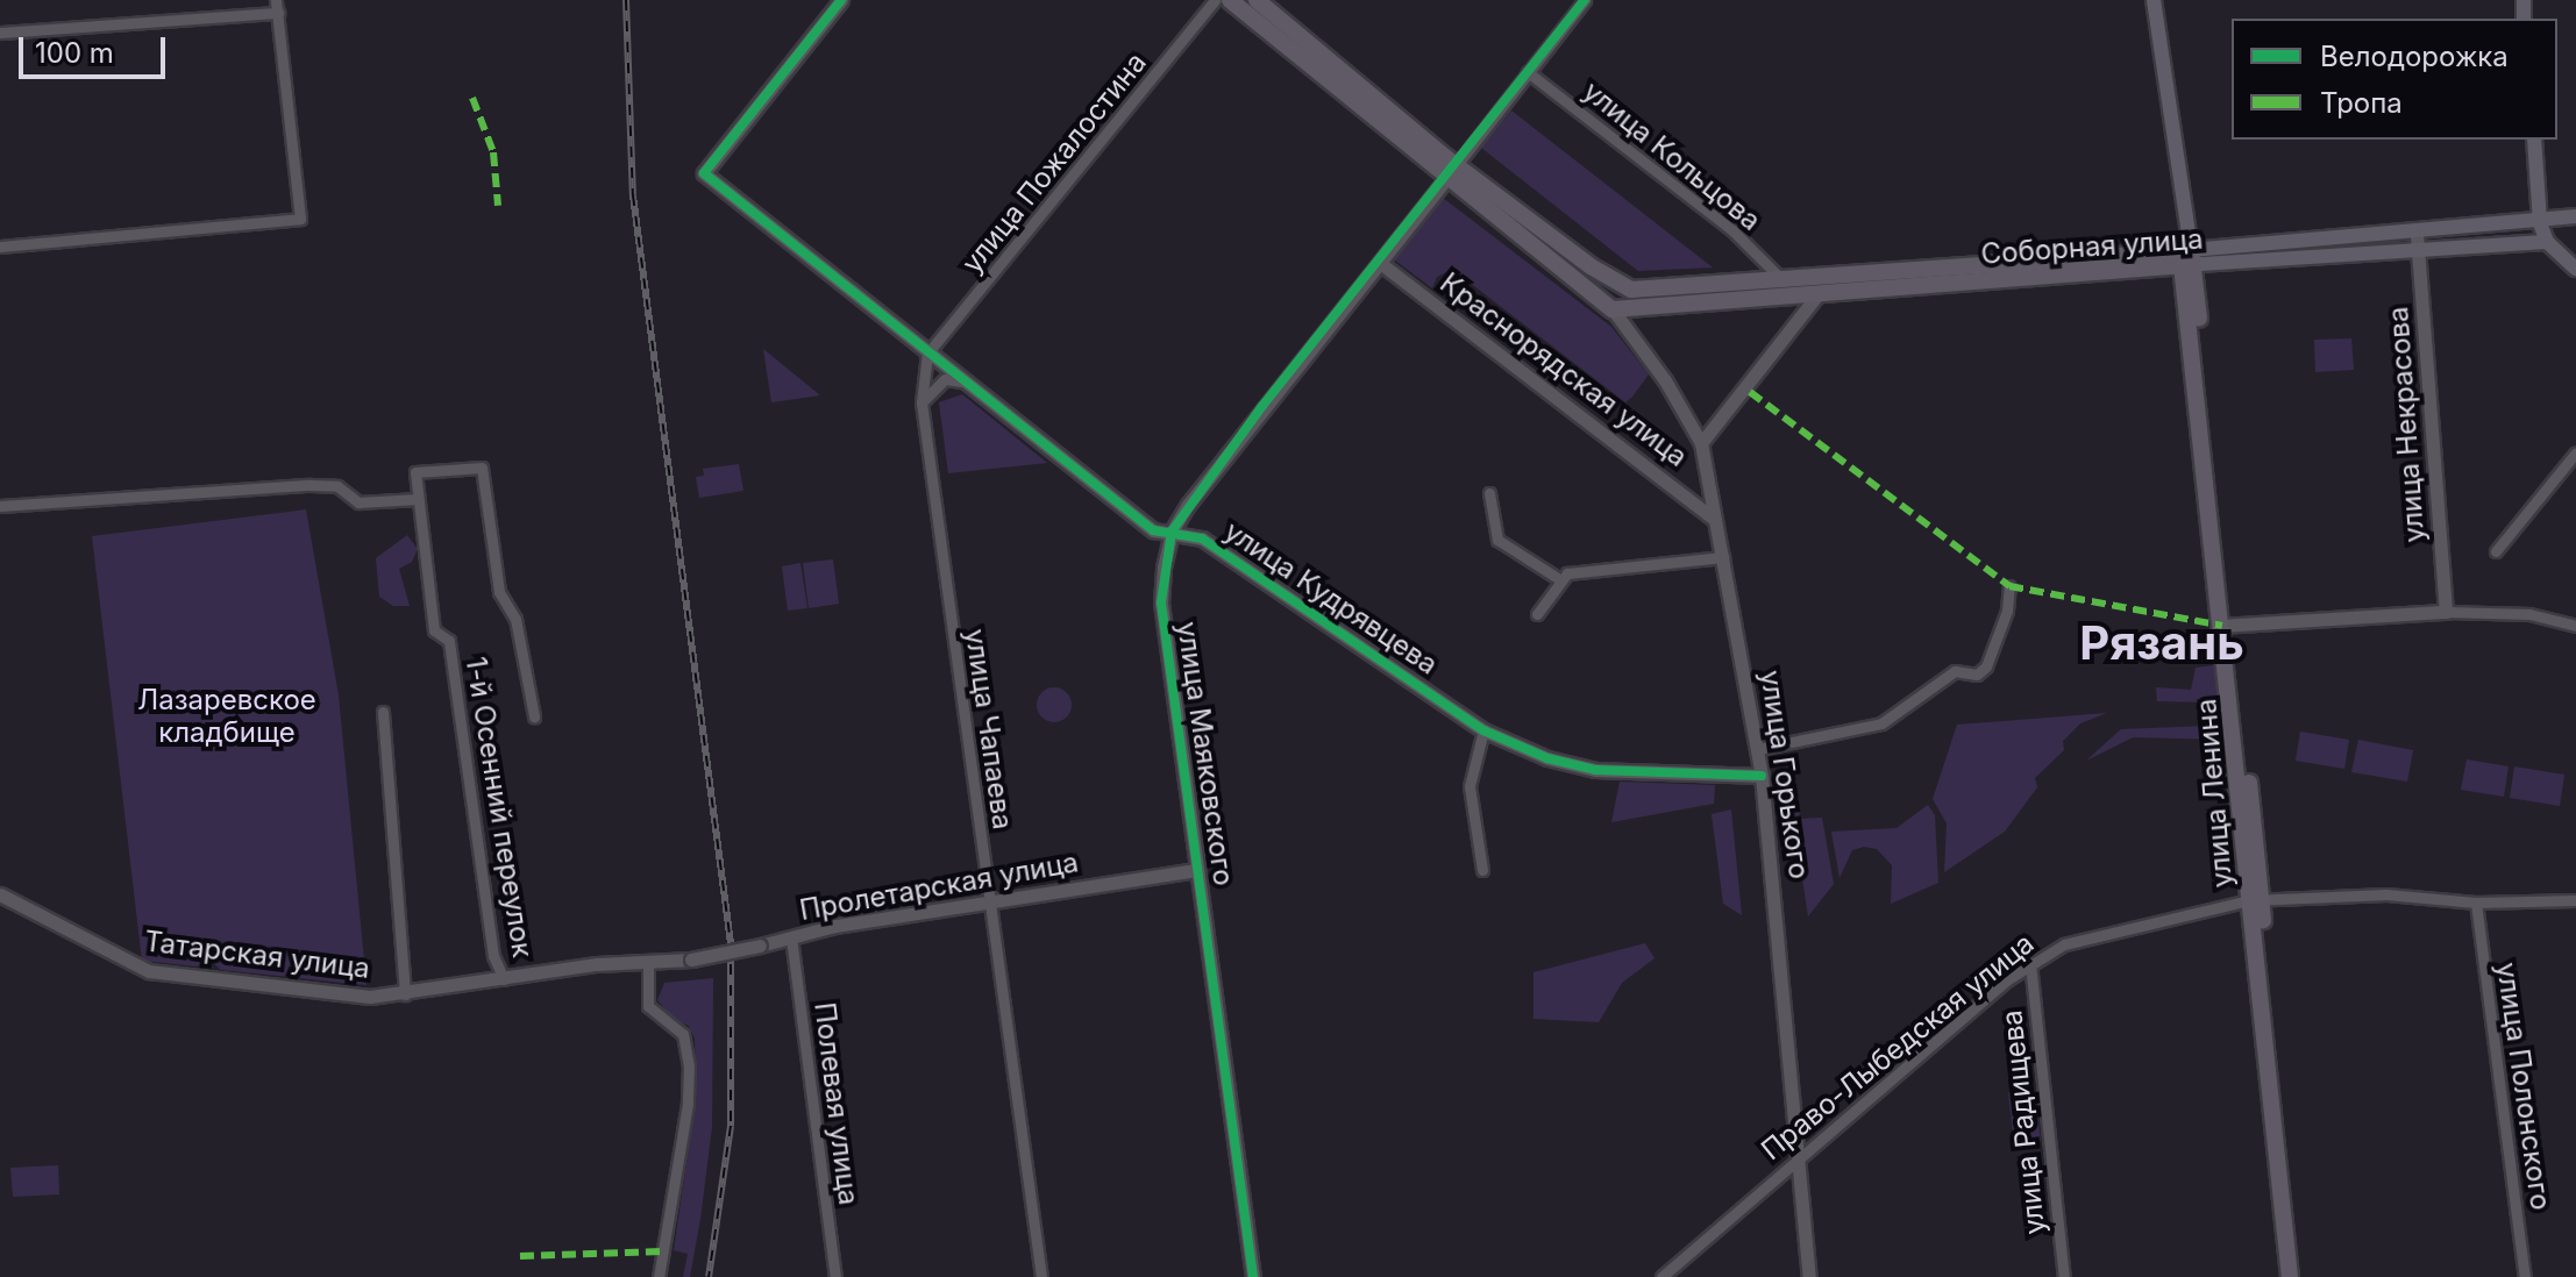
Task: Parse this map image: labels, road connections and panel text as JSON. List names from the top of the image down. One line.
{"streets":{"main road":["Соборная улица","улица Ленина"],"street":["улица Кольцова","улица Пожалостина","Краснорядская улица","улица Некрасова","улица Кудрявцева","улица Чапаева","улица Маяковского","улица Горького","1-й Осенний переулок","Пролетарская улица","Татарская улица","Право-Лыбедская улица","улица Полонского","Полевая улица","улица Радищева"]},"crossings":[["улица Кольцова","Соборная улица"],["улица Пожалостина","улица Кудрявцева"],["улица Пожалостина","улица Чапаева"],["Соборная улица","улица Некрасова"],["Соборная улица","улица Маяковского"],["Соборная улица","улица Горького"],["Соборная улица","улица Ленина"],["Краснорядская улица","улица Маяковского"],["Краснорядская улица","улица Горького"],["улица Кудрявцева","улица Чапаева"],["улица Кудрявцева","улица Маяковского"],["улица Кудрявцева","улица Горького"],["улица Чапаева","Пролетарская улица"],["улица Маяковского","Пролетарская улица"],["улица Горького","Право-Лыбедская улица"],["улица Ленина","Право-Лыбедская улица"],["1-й Осенний переулок","Татарская улица"],["Пролетарская улица","Татарская улица"],["Пролетарская улица","Полевая улица"],["Право-Лыбедская улица","улица Полонского"],["Право-Лыбедская улица","улица Радищева"]],"districts":["Рязань"],"parks":["Лазаревское кладбище"],"legend":["Велодорожка","Тропа"],"scale_bar":"100 m"}
